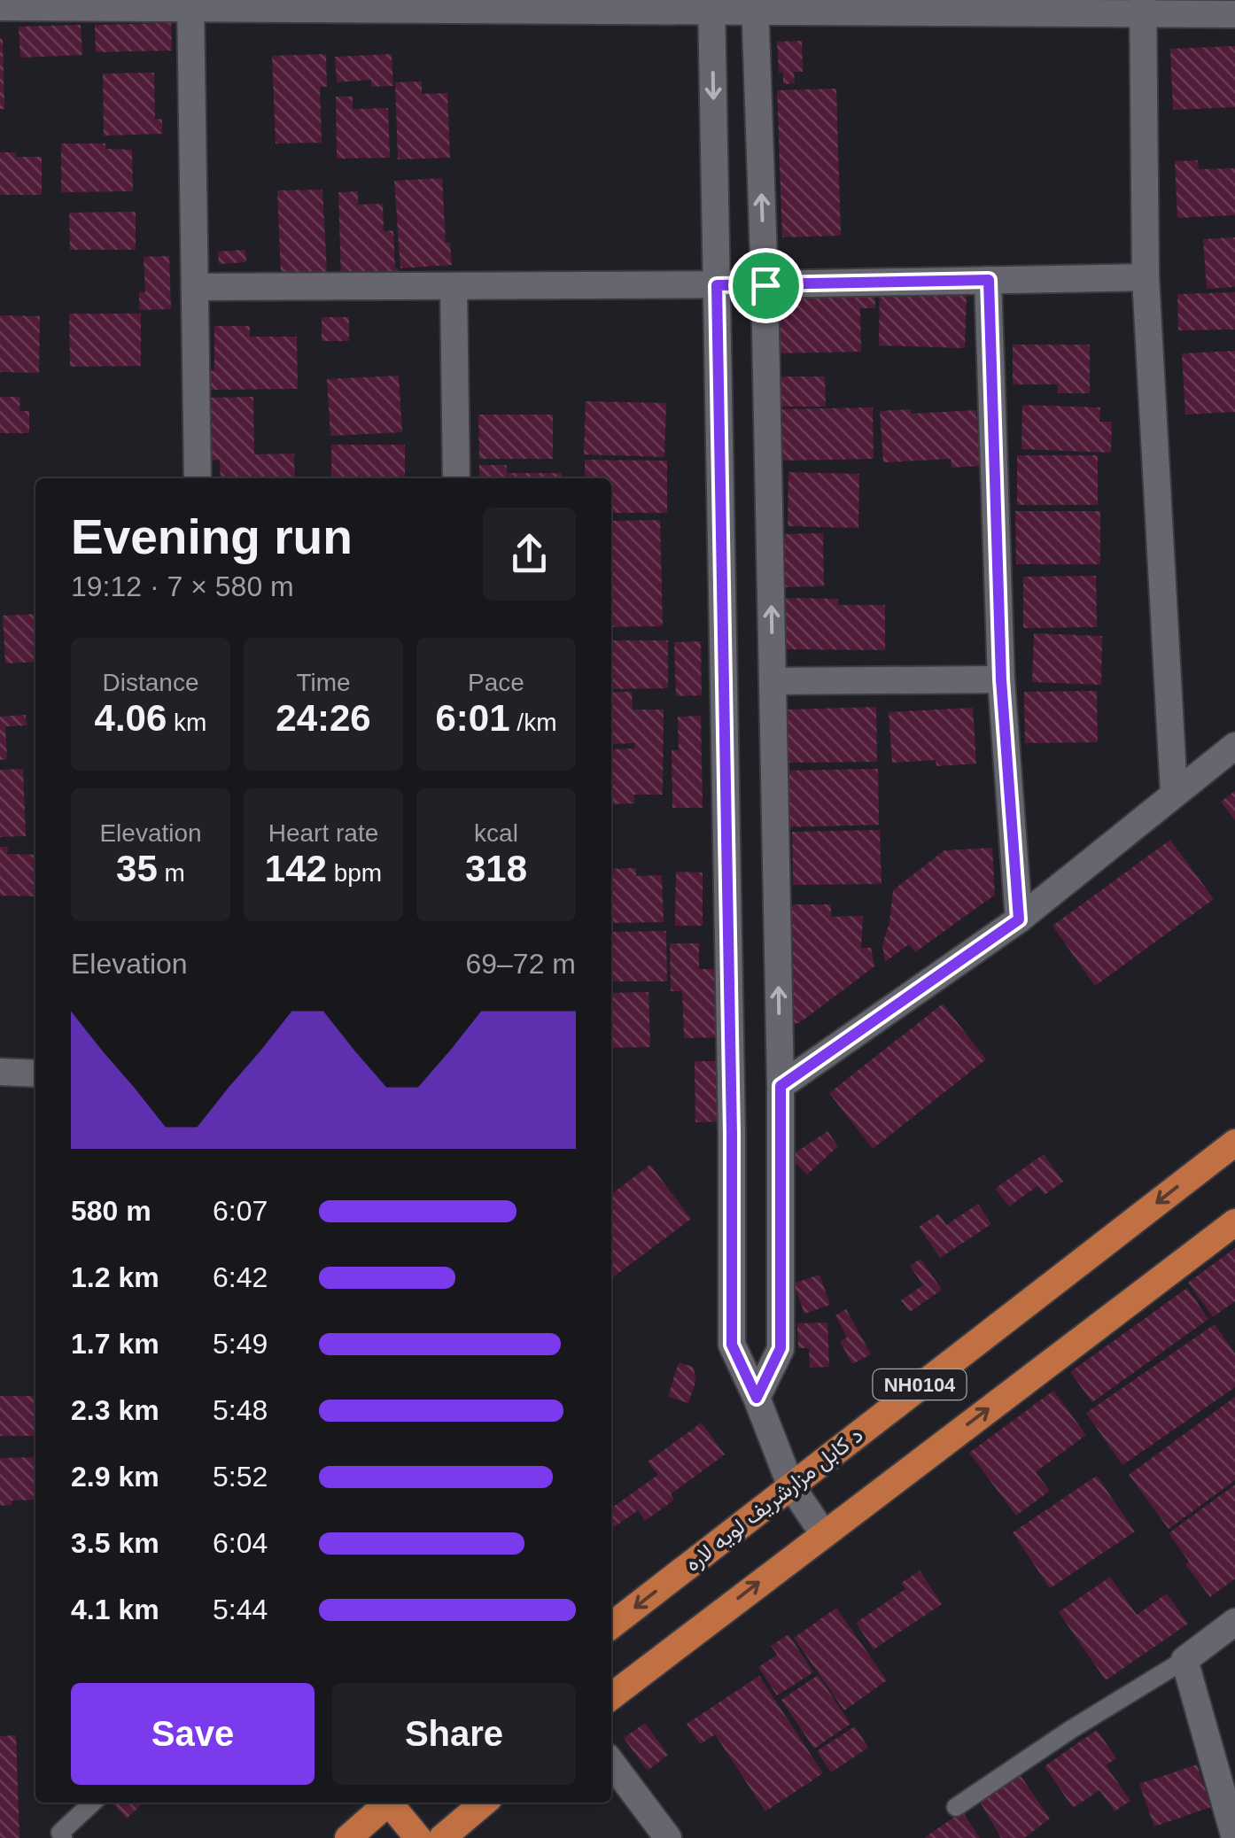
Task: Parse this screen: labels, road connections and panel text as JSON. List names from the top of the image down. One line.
{"streets":{"highway":["NH0104","د کابل مزارشریف لویه لاره"]},"page":{"heading":["Evening run","19:12 · 7 × 580 m"],"stats":[["Distance","4.06 km"],["Time","24:26"],["Pace","6:01 /km"],["Elevation","35 m"],["Heart rate","142 bpm"],["kcal","318"]],"chart":["Elevation","69–72 m"],"list":[{"name":"580 m","note":"6:07"},{"name":"1.2 km","note":"6:42"},{"name":"1.7 km","note":"5:49"},{"name":"2.3 km","note":"5:48"},{"name":"2.9 km","note":"5:52"},{"name":"3.5 km","note":"6:04"},{"name":"4.1 km","note":"5:44"}],"buttons":["Save","Share"]}}
